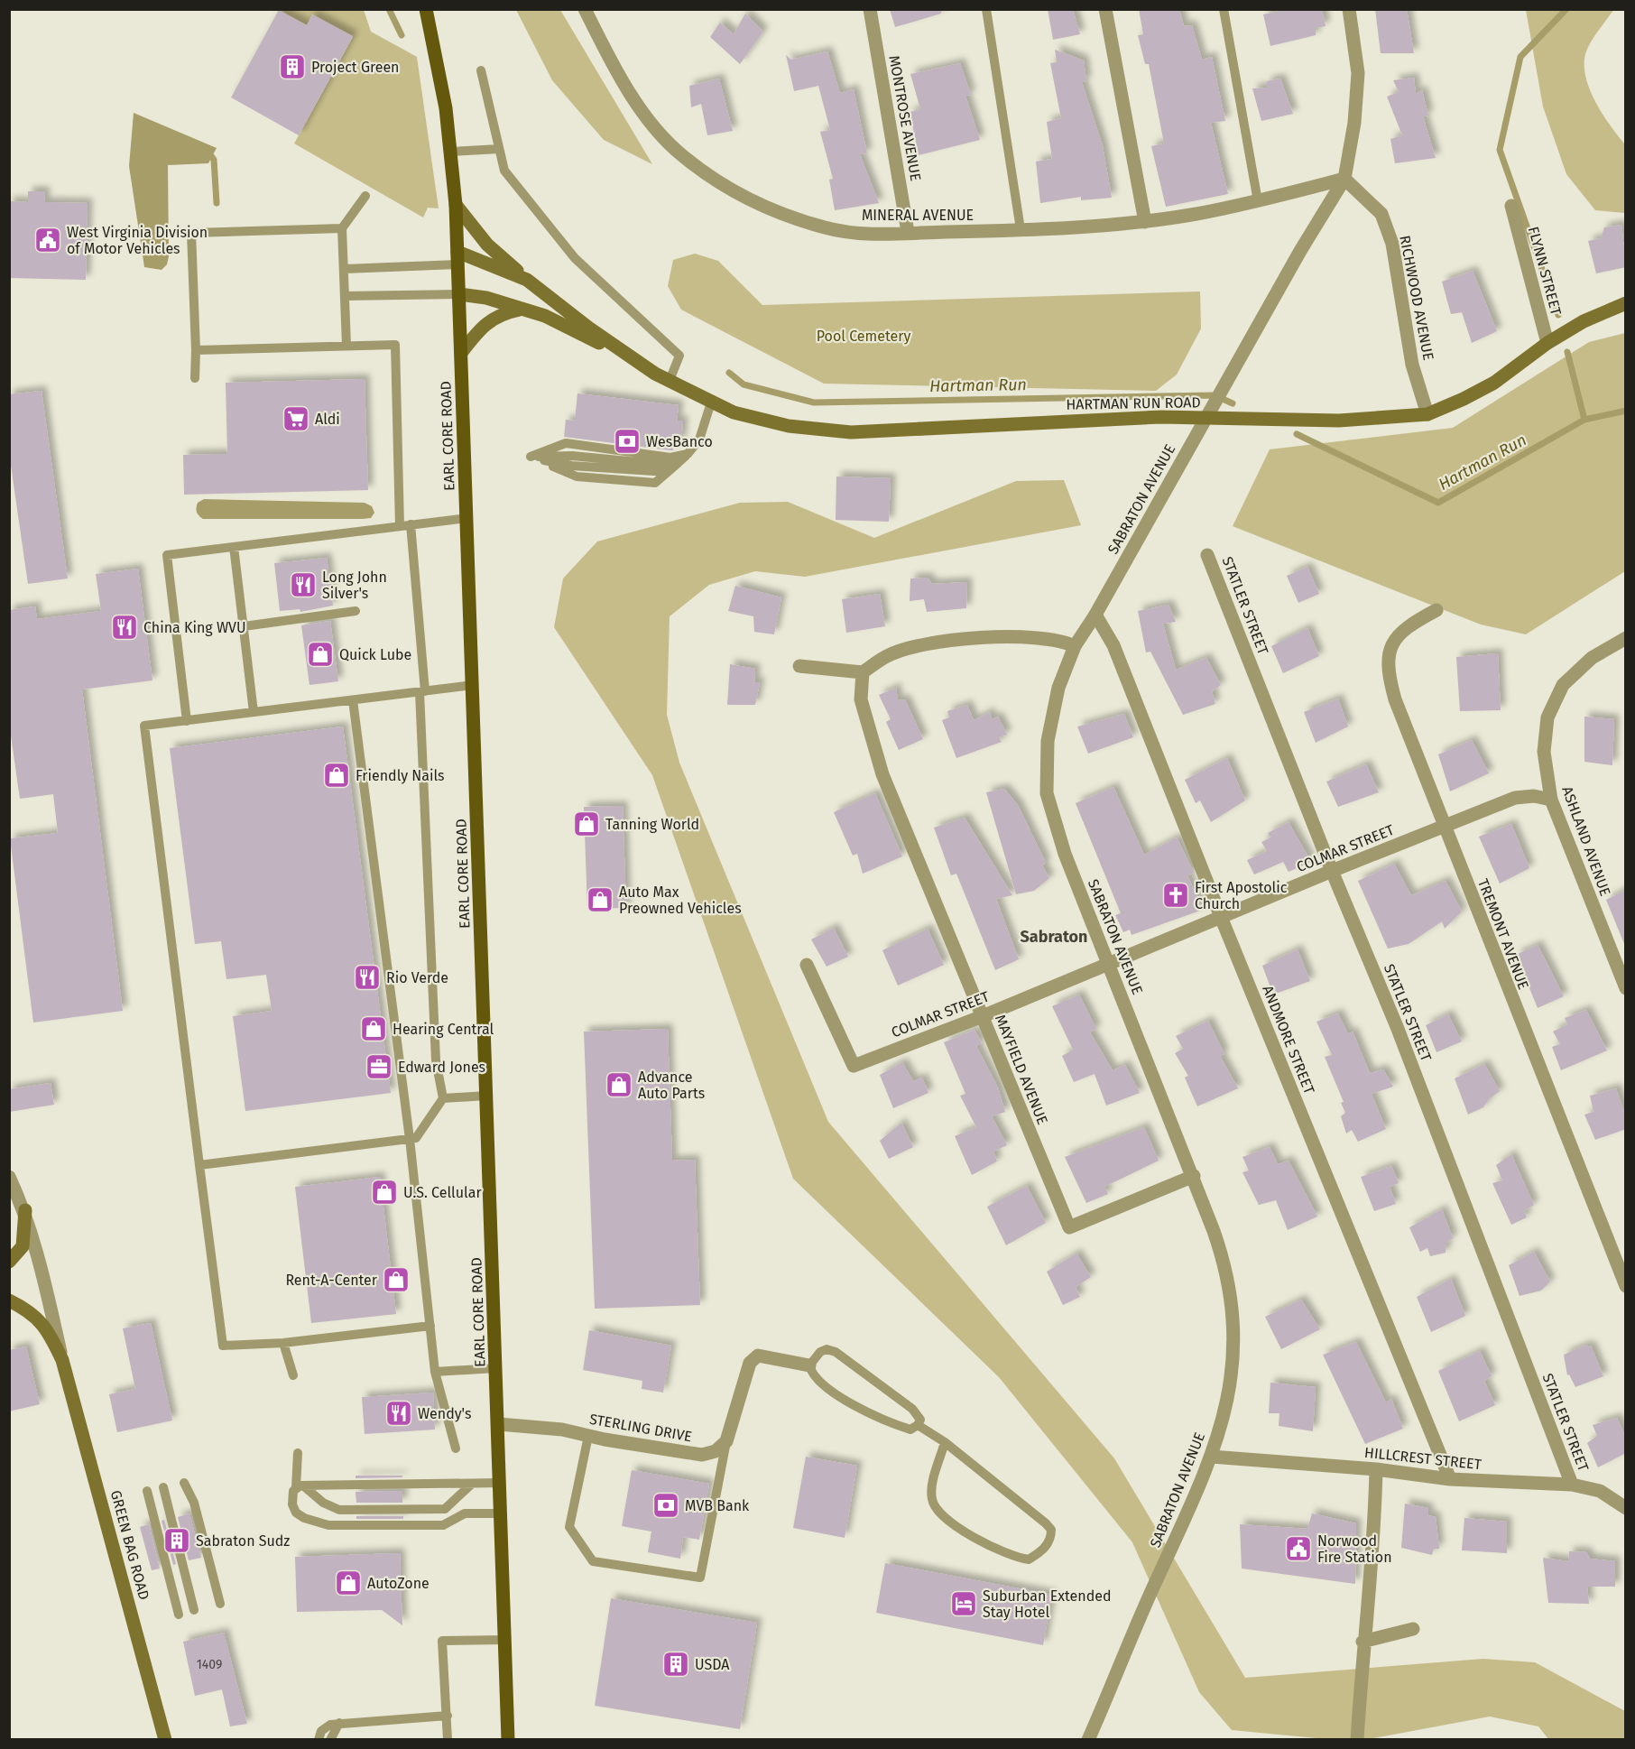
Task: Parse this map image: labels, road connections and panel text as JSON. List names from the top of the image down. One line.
{"streets":{"main road":["HARTMAN RUN ROAD","EARL CORE ROAD","GREEN BAG ROAD"],"street":["MONTROSE AVENUE","MINERAL AVENUE","FLYNN STREET","RICHWOOD AVENUE","SABRATON AVENUE","STATLER STREET","ASHLAND AVENUE","COLMAR STREET","TREMONT AVENUE","ANDMORE STREET","MAYFIELD AVENUE","STERLING DRIVE","HILLCREST STREET"]},"crossings":[["MONTROSE AVENUE","MINERAL AVENUE"],["MINERAL AVENUE","RICHWOOD AVENUE"],["MINERAL AVENUE","SABRATON AVENUE"],["FLYNN STREET","HARTMAN RUN ROAD"],["RICHWOOD AVENUE","HARTMAN RUN ROAD"],["RICHWOOD AVENUE","SABRATON AVENUE"],["HARTMAN RUN ROAD","EARL CORE ROAD"],["EARL CORE ROAD","STERLING DRIVE"],["SABRATON AVENUE","COLMAR STREET"],["SABRATON AVENUE","ANDMORE STREET"],["SABRATON AVENUE","MAYFIELD AVENUE"],["SABRATON AVENUE","HILLCREST STREET"],["STATLER STREET","COLMAR STREET"],["STATLER STREET","HILLCREST STREET"],["ASHLAND AVENUE","COLMAR STREET"],["COLMAR STREET","TREMONT AVENUE"],["COLMAR STREET","ANDMORE STREET"],["COLMAR STREET","MAYFIELD AVENUE"],["ANDMORE STREET","HILLCREST STREET"]],"districts":["Sabraton"],"water":["Hartman Run"],"parks":["Pool Cemetery"],"places":{"building":["Project Green","Sabraton Sudz","USDA"],"public building":["West Virginia Division of Motor Vehicles","Norwood Fire Station"],"supermarket":["Aldi"],"bank":["WesBanco","MVB Bank"],"restaurant":["Long John Silver's","China King WVU","Rio Verde","Wendy's"],"shop":["Quick Lube","Friendly Nails","Tanning World","Auto Max Preowned Vehicles","Hearing Central","Advance Auto Parts","U.S. Cellular","Rent-A-Center","AutoZone"],"church":["First Apostolic Church"],"office":["Edward Jones"],"hotel":["Suburban Extended Stay Hotel"]},"house_numbers":["1409"]}
